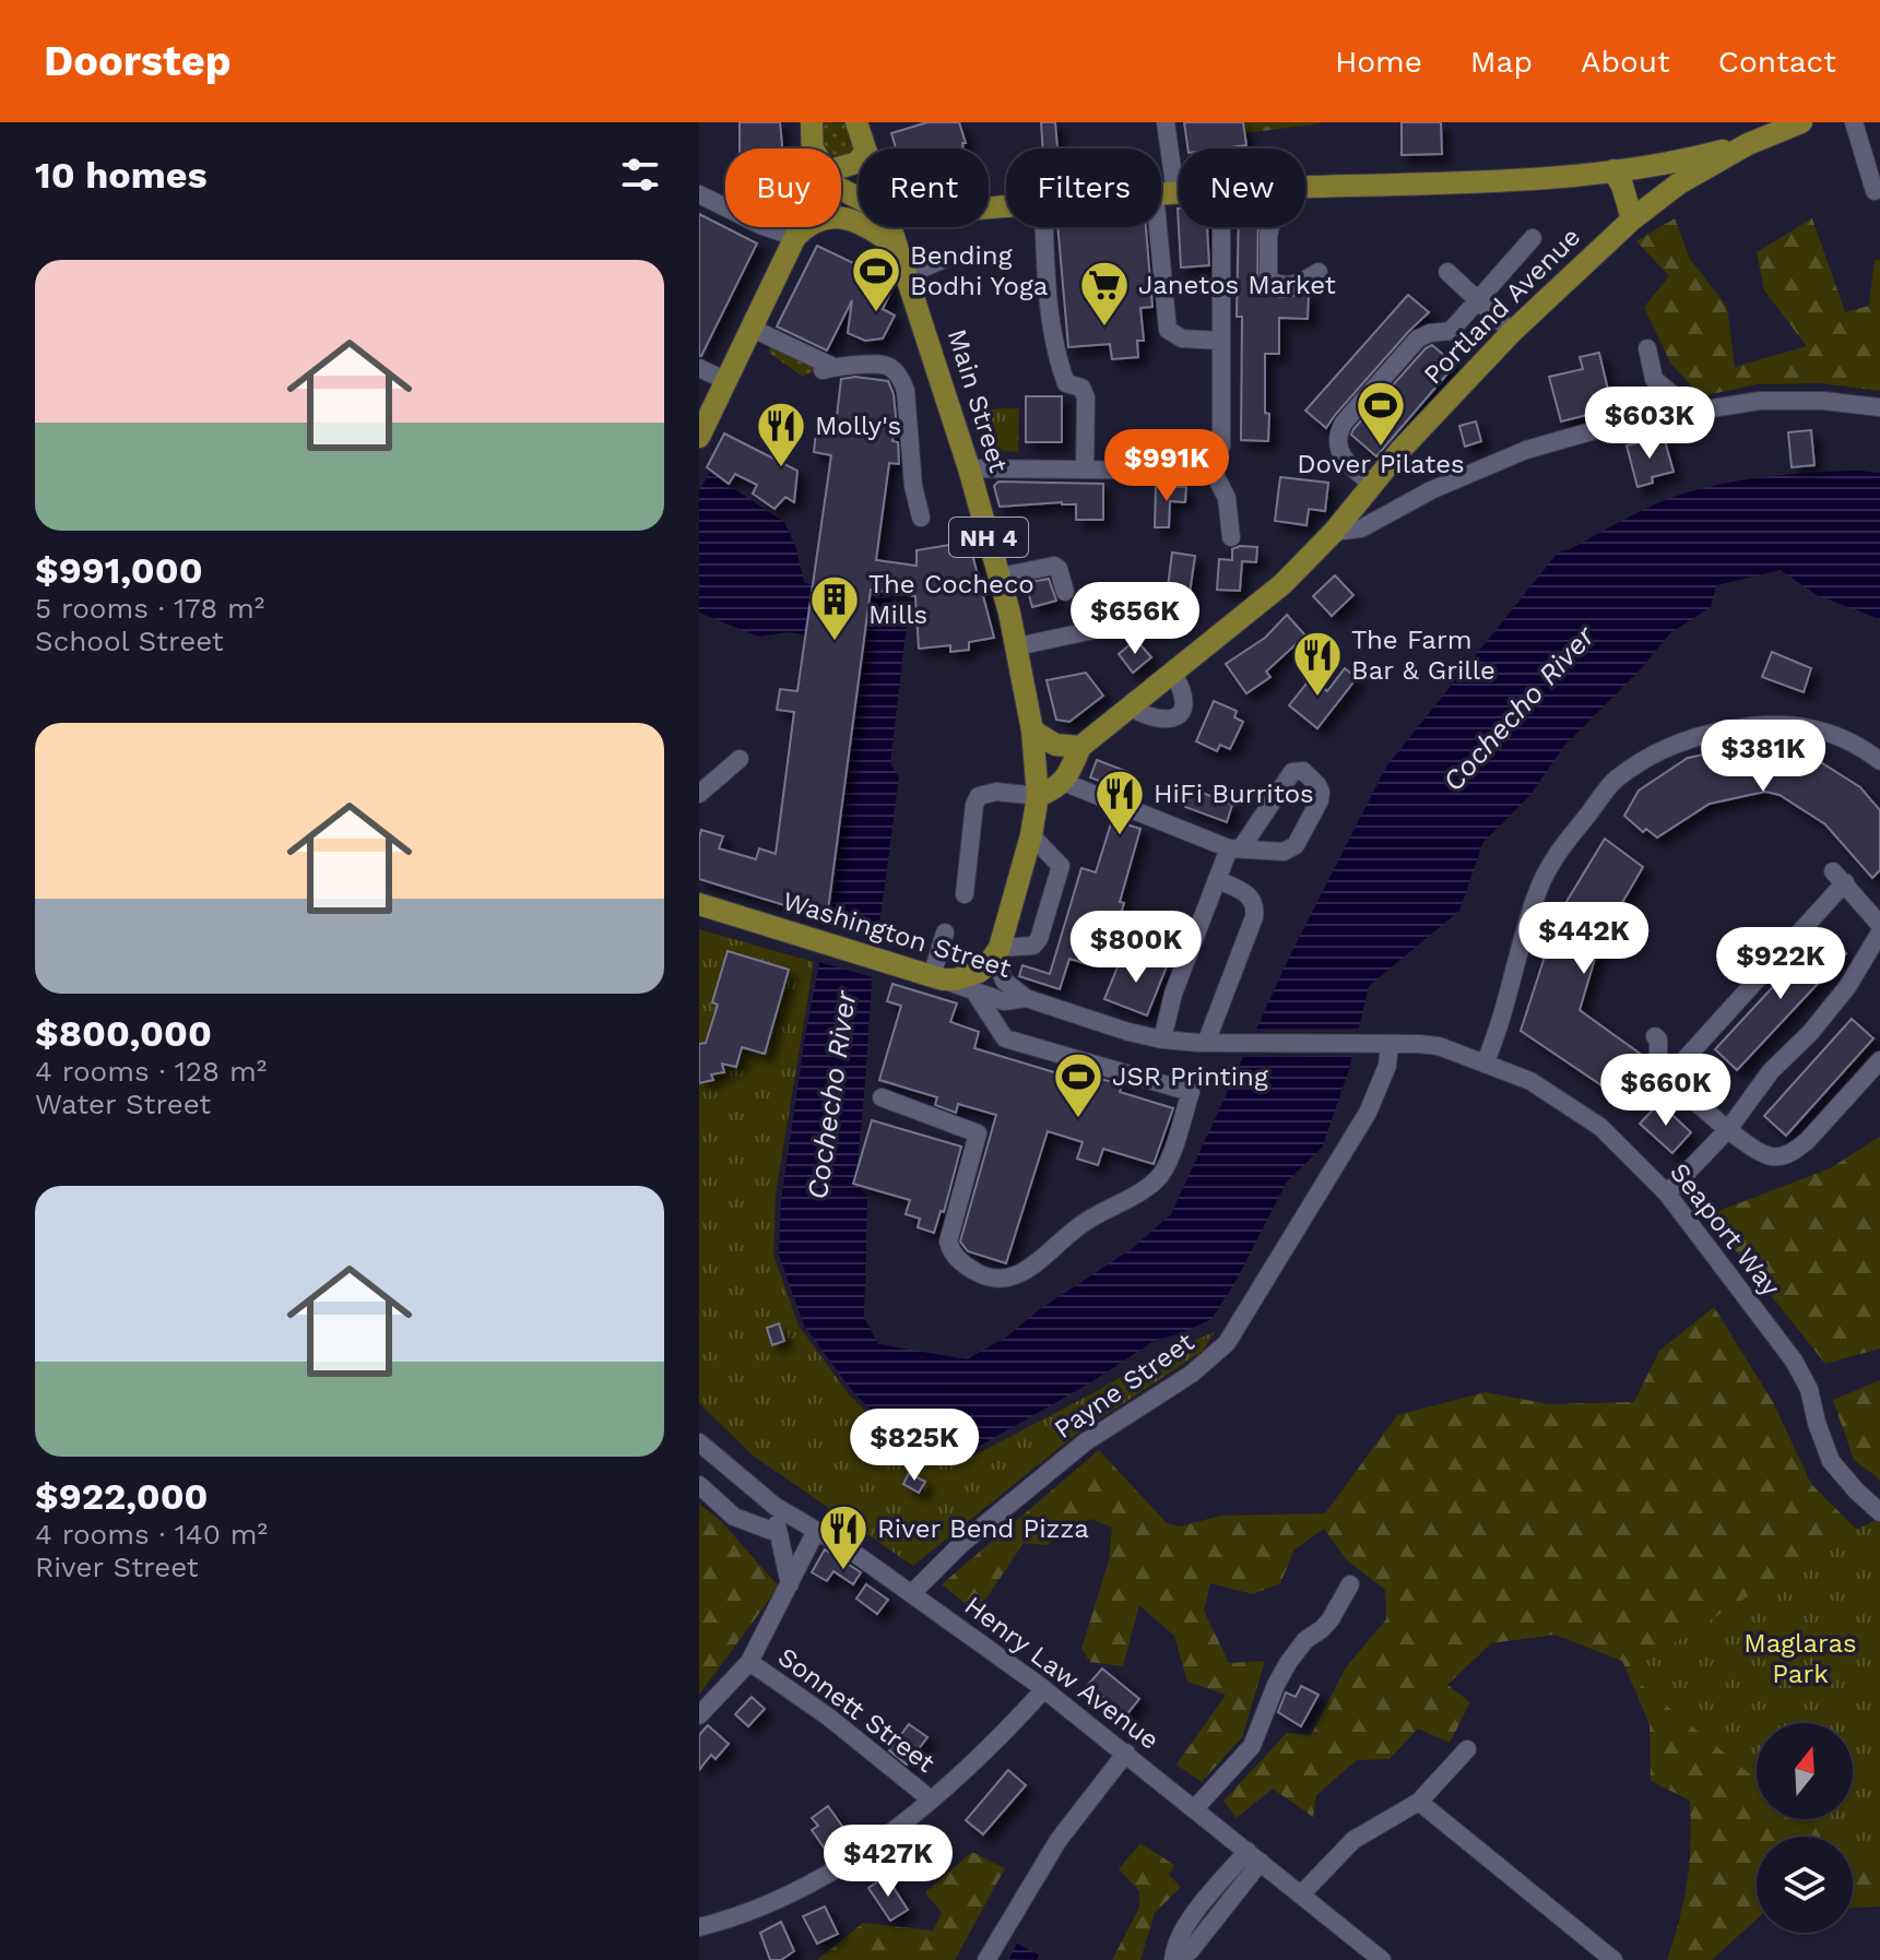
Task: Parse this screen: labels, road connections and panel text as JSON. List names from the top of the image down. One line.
{"streets":{"main road":["Portland Avenue","Main Street","NH 4","Washington Street"],"street":["Seaport Way","Payne Street","Henry Law Avenue","Sonnett Street"]},"crossings":[["Washington Street","Seaport Way"],["Washington Street","Payne Street"],["Seaport Way","Payne Street"],["Payne Street","Henry Law Avenue"]],"water":["Cochecho River"],"parks":["Maglaras Park"],"places":{"sports":["Bending Bodhi Yoga","Dover Pilates","JSR Printing"],"supermarket":["Janetos Market"],"restaurant":["Molly's","The Farm Bar & Grille","HiFi Burritos","River Bend Pizza"],"building":["The Cocheco Mills"]},"north":"top","page":{"header":"Doorstep","nav":["Home","Map","About","Contact"],"heading":"10 homes","chip":["Buy","Rent","Filters","New"],"list":[{"name":"$991,000","note":"5 rooms · 178 m² · School Street"},{"name":"$800,000","note":"4 rooms · 128 m² · Water Street"},{"name":"$922,000","note":"4 rooms · 140 m² · River Street"}],"price":["$603K","$991K","$656K","$381K","$442K","$800K","$922K","$660K","$825K","$427K"]}}
